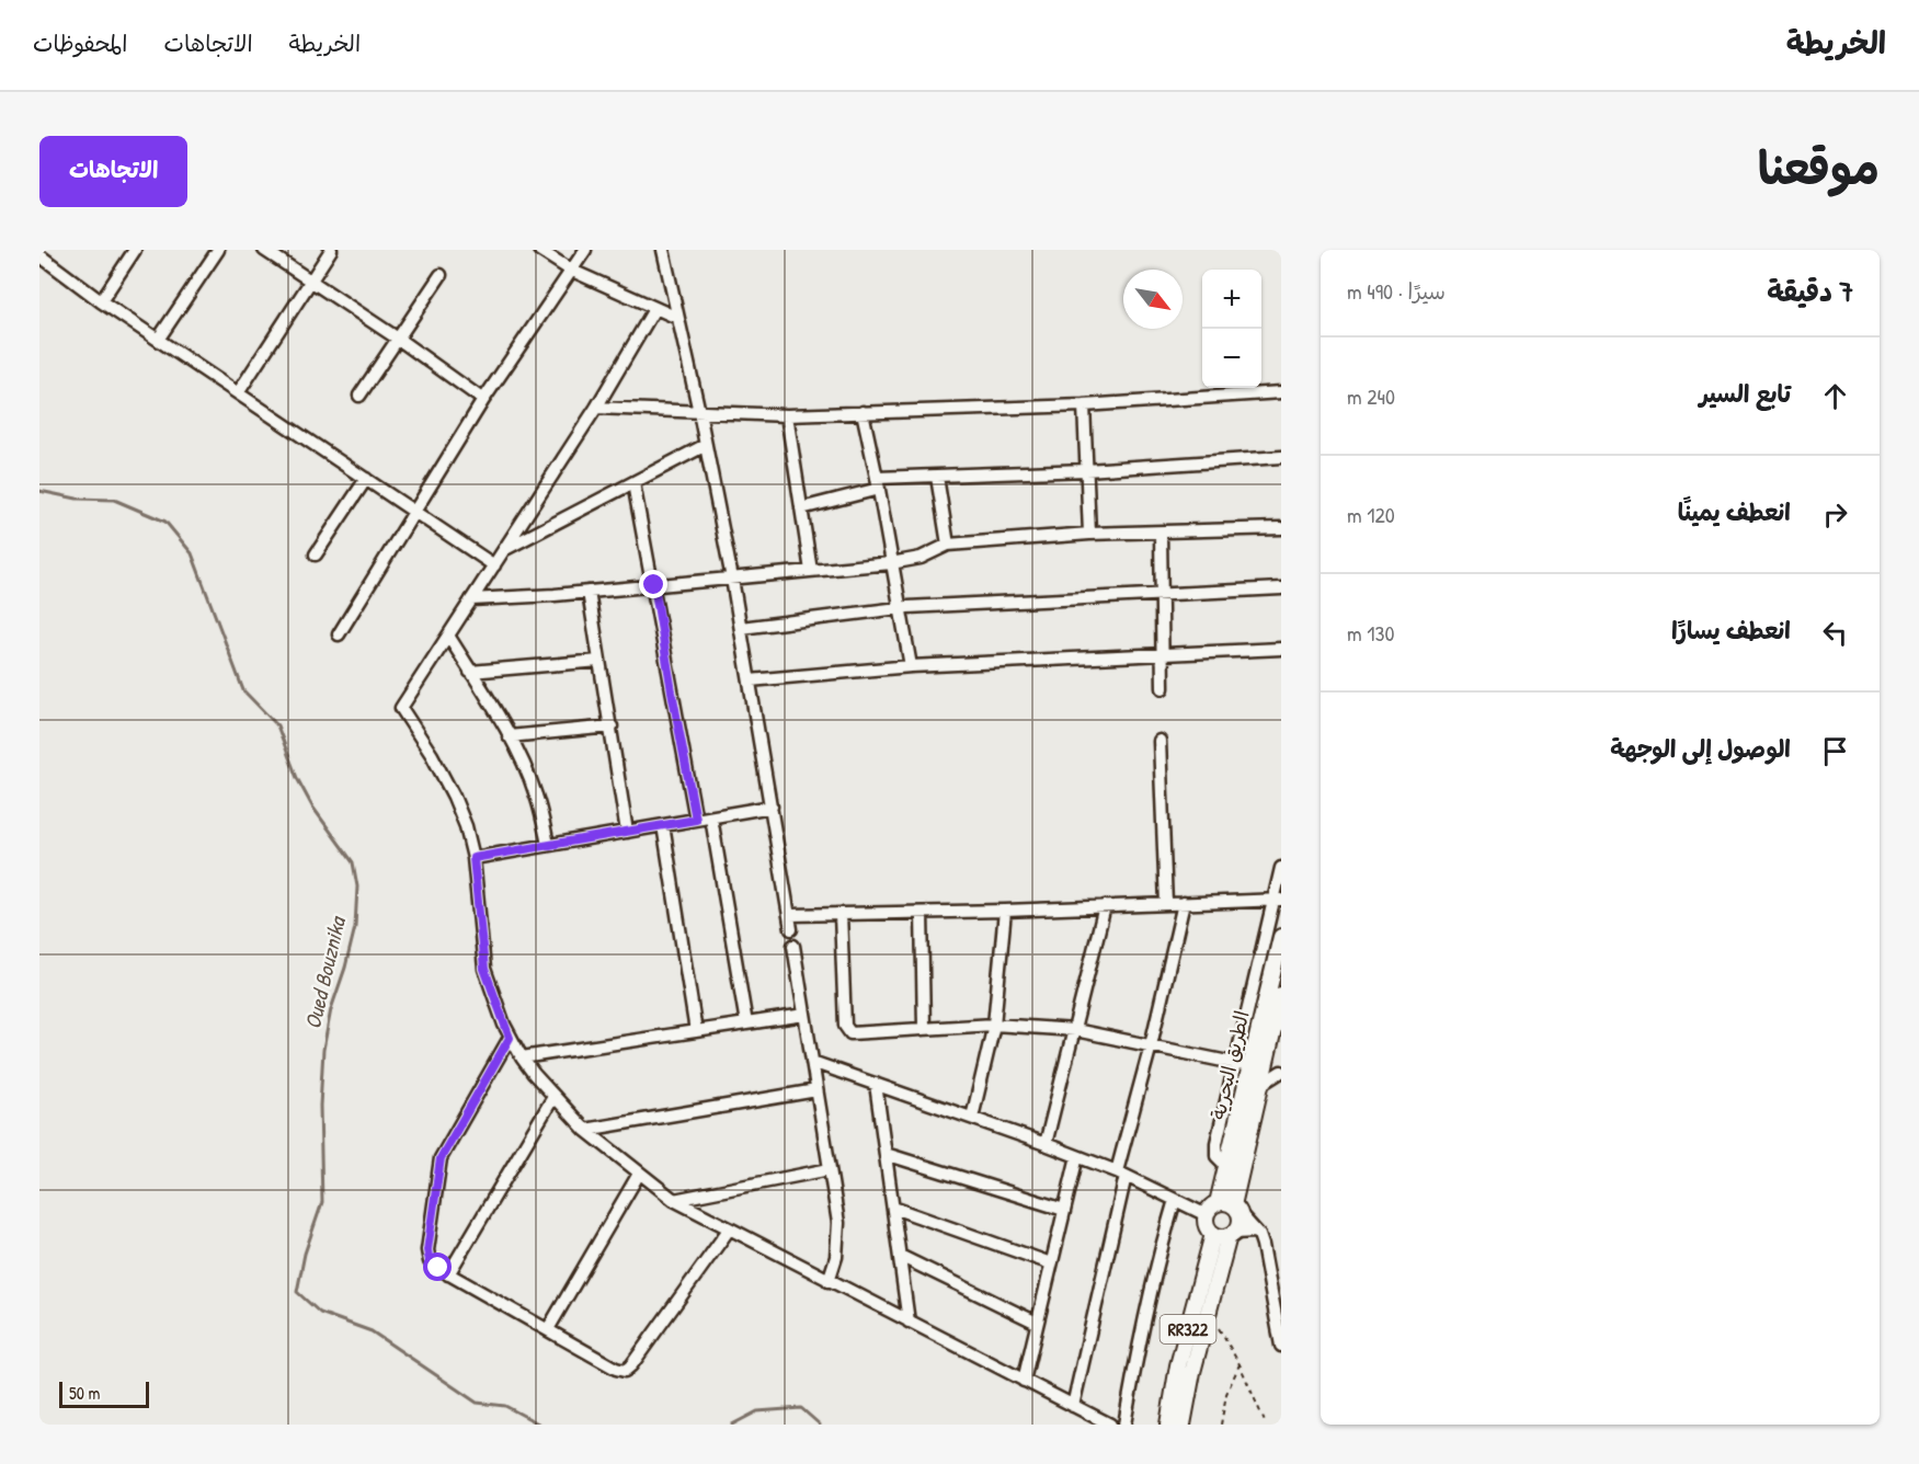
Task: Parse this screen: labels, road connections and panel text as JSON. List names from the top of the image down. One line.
{"streets":{"main road":["الطريق البحرية","RR322"]},"crossings":[["الطريق البحرية","RR322"]],"water":["Oued Bouznika"],"scale_bar":"50 m","north":"bottom right","page":{"header":"الخريطة","nav":["الخريطة","الاتجاهات","المحفوظات"],"title":"موقعنا","buttons":"الاتجاهات","heading":["7 دقيقة","سيرًا · 490 m"],"map_buttons":["+","−"],"list":[["تابع السير","240 m"],["انعطف يمينًا","120 m"],["انعطف يسارًا","130 m"],"الوصول إلى الوجهة"],"scale":"50 m"}}
